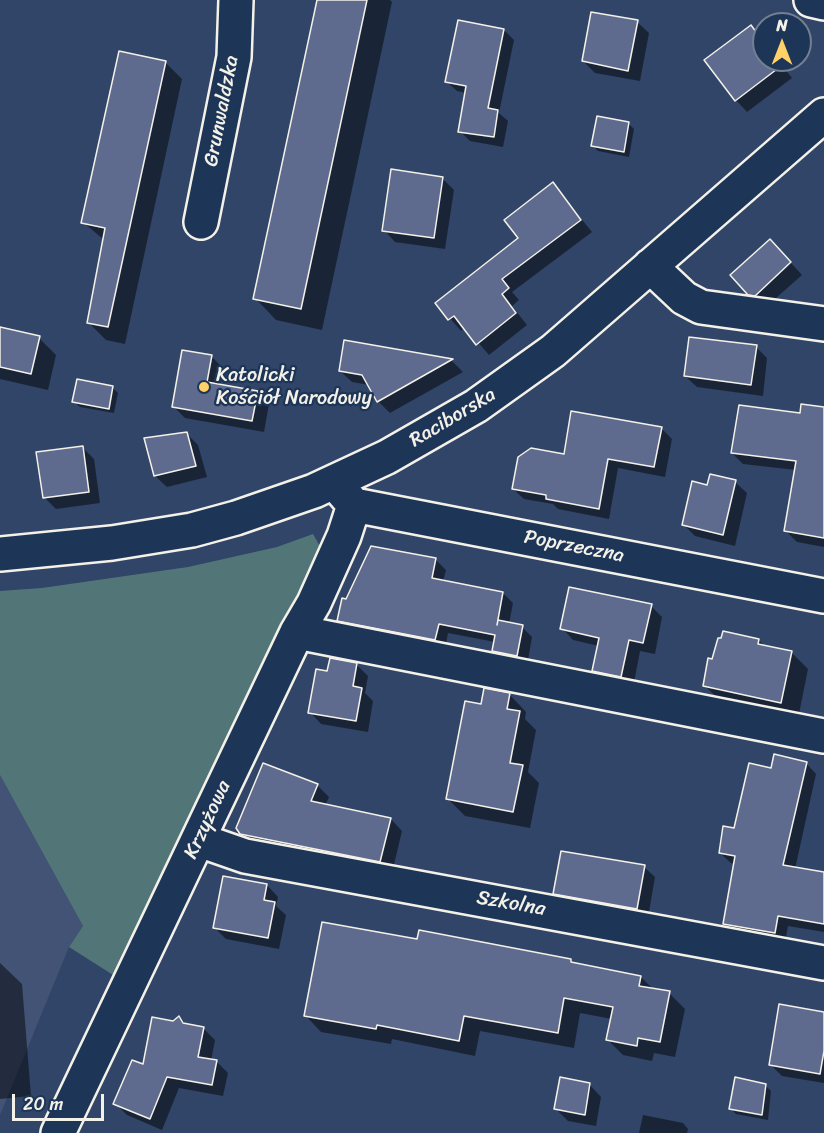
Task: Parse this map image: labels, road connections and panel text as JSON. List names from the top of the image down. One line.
{"streets":{"street":["Grunwaldzka","Raciborska","Poprzeczna","Krzyżowa","Szkolna"]},"crossings":[["Raciborska","Poprzeczna"],["Raciborska","Krzyżowa"],["Poprzeczna","Krzyżowa"],["Krzyżowa","Szkolna"]],"places":["Katolicki Kościół Narodowy"],"scale_bar":"20 m","north":"top"}
